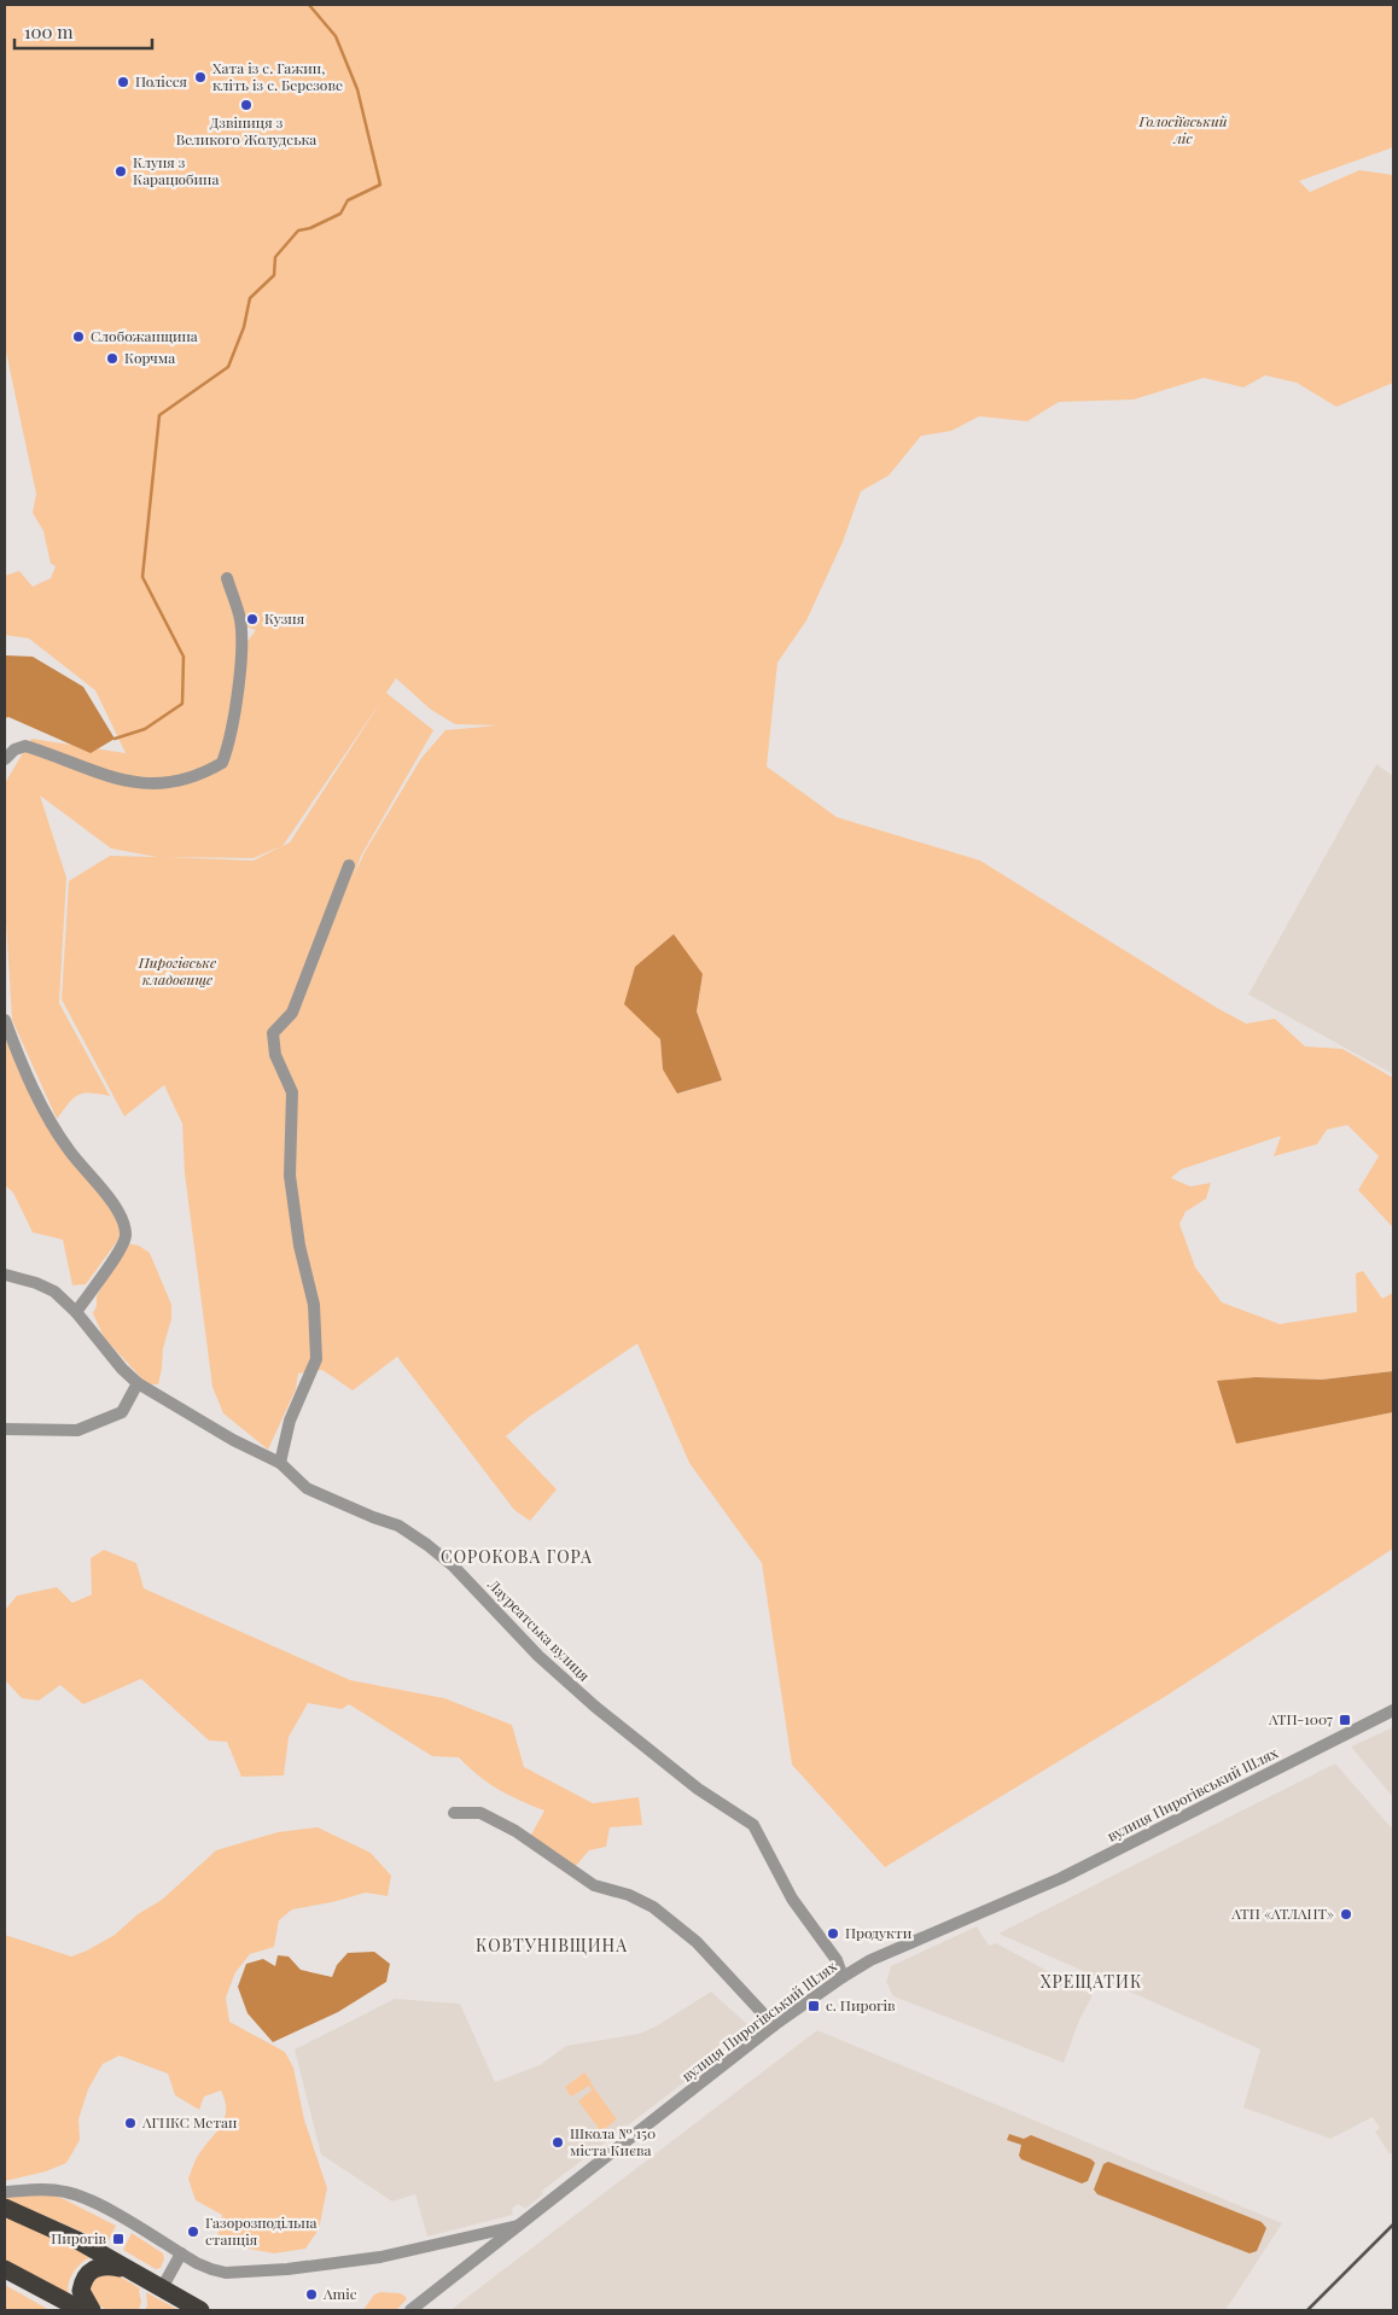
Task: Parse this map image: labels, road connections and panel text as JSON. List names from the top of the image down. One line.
{"streets":{"street":["Лауреатська вулиця","вулиця Пирогівський Шлях"]},"crossings":[["Лауреатська вулиця","вулиця Пирогівський Шлях"]],"districts":["СОРОКОВА ГОРА","КОВТУНІВЩИНА","ХРЕЩАТИК"],"parks":["Голосіївський ліс","Пирогівське кладовище"],"places":{"other":["Хата із с. Гажин, кліть із с. Березове","Полісся","Дзвіниця з Великого Жолудська","Клуня з Карацюбина","Слобожанщина","Корчма","Кузня","АТП «АТЛАНТ»","Продукти","АГНКС Метан","Школа № 150 міста Києва","Газорозподільна станція","Amic"],"transit":["АТП-1007","с. Пирогів","Пирогів"]},"scale_bar":"100 m"}
